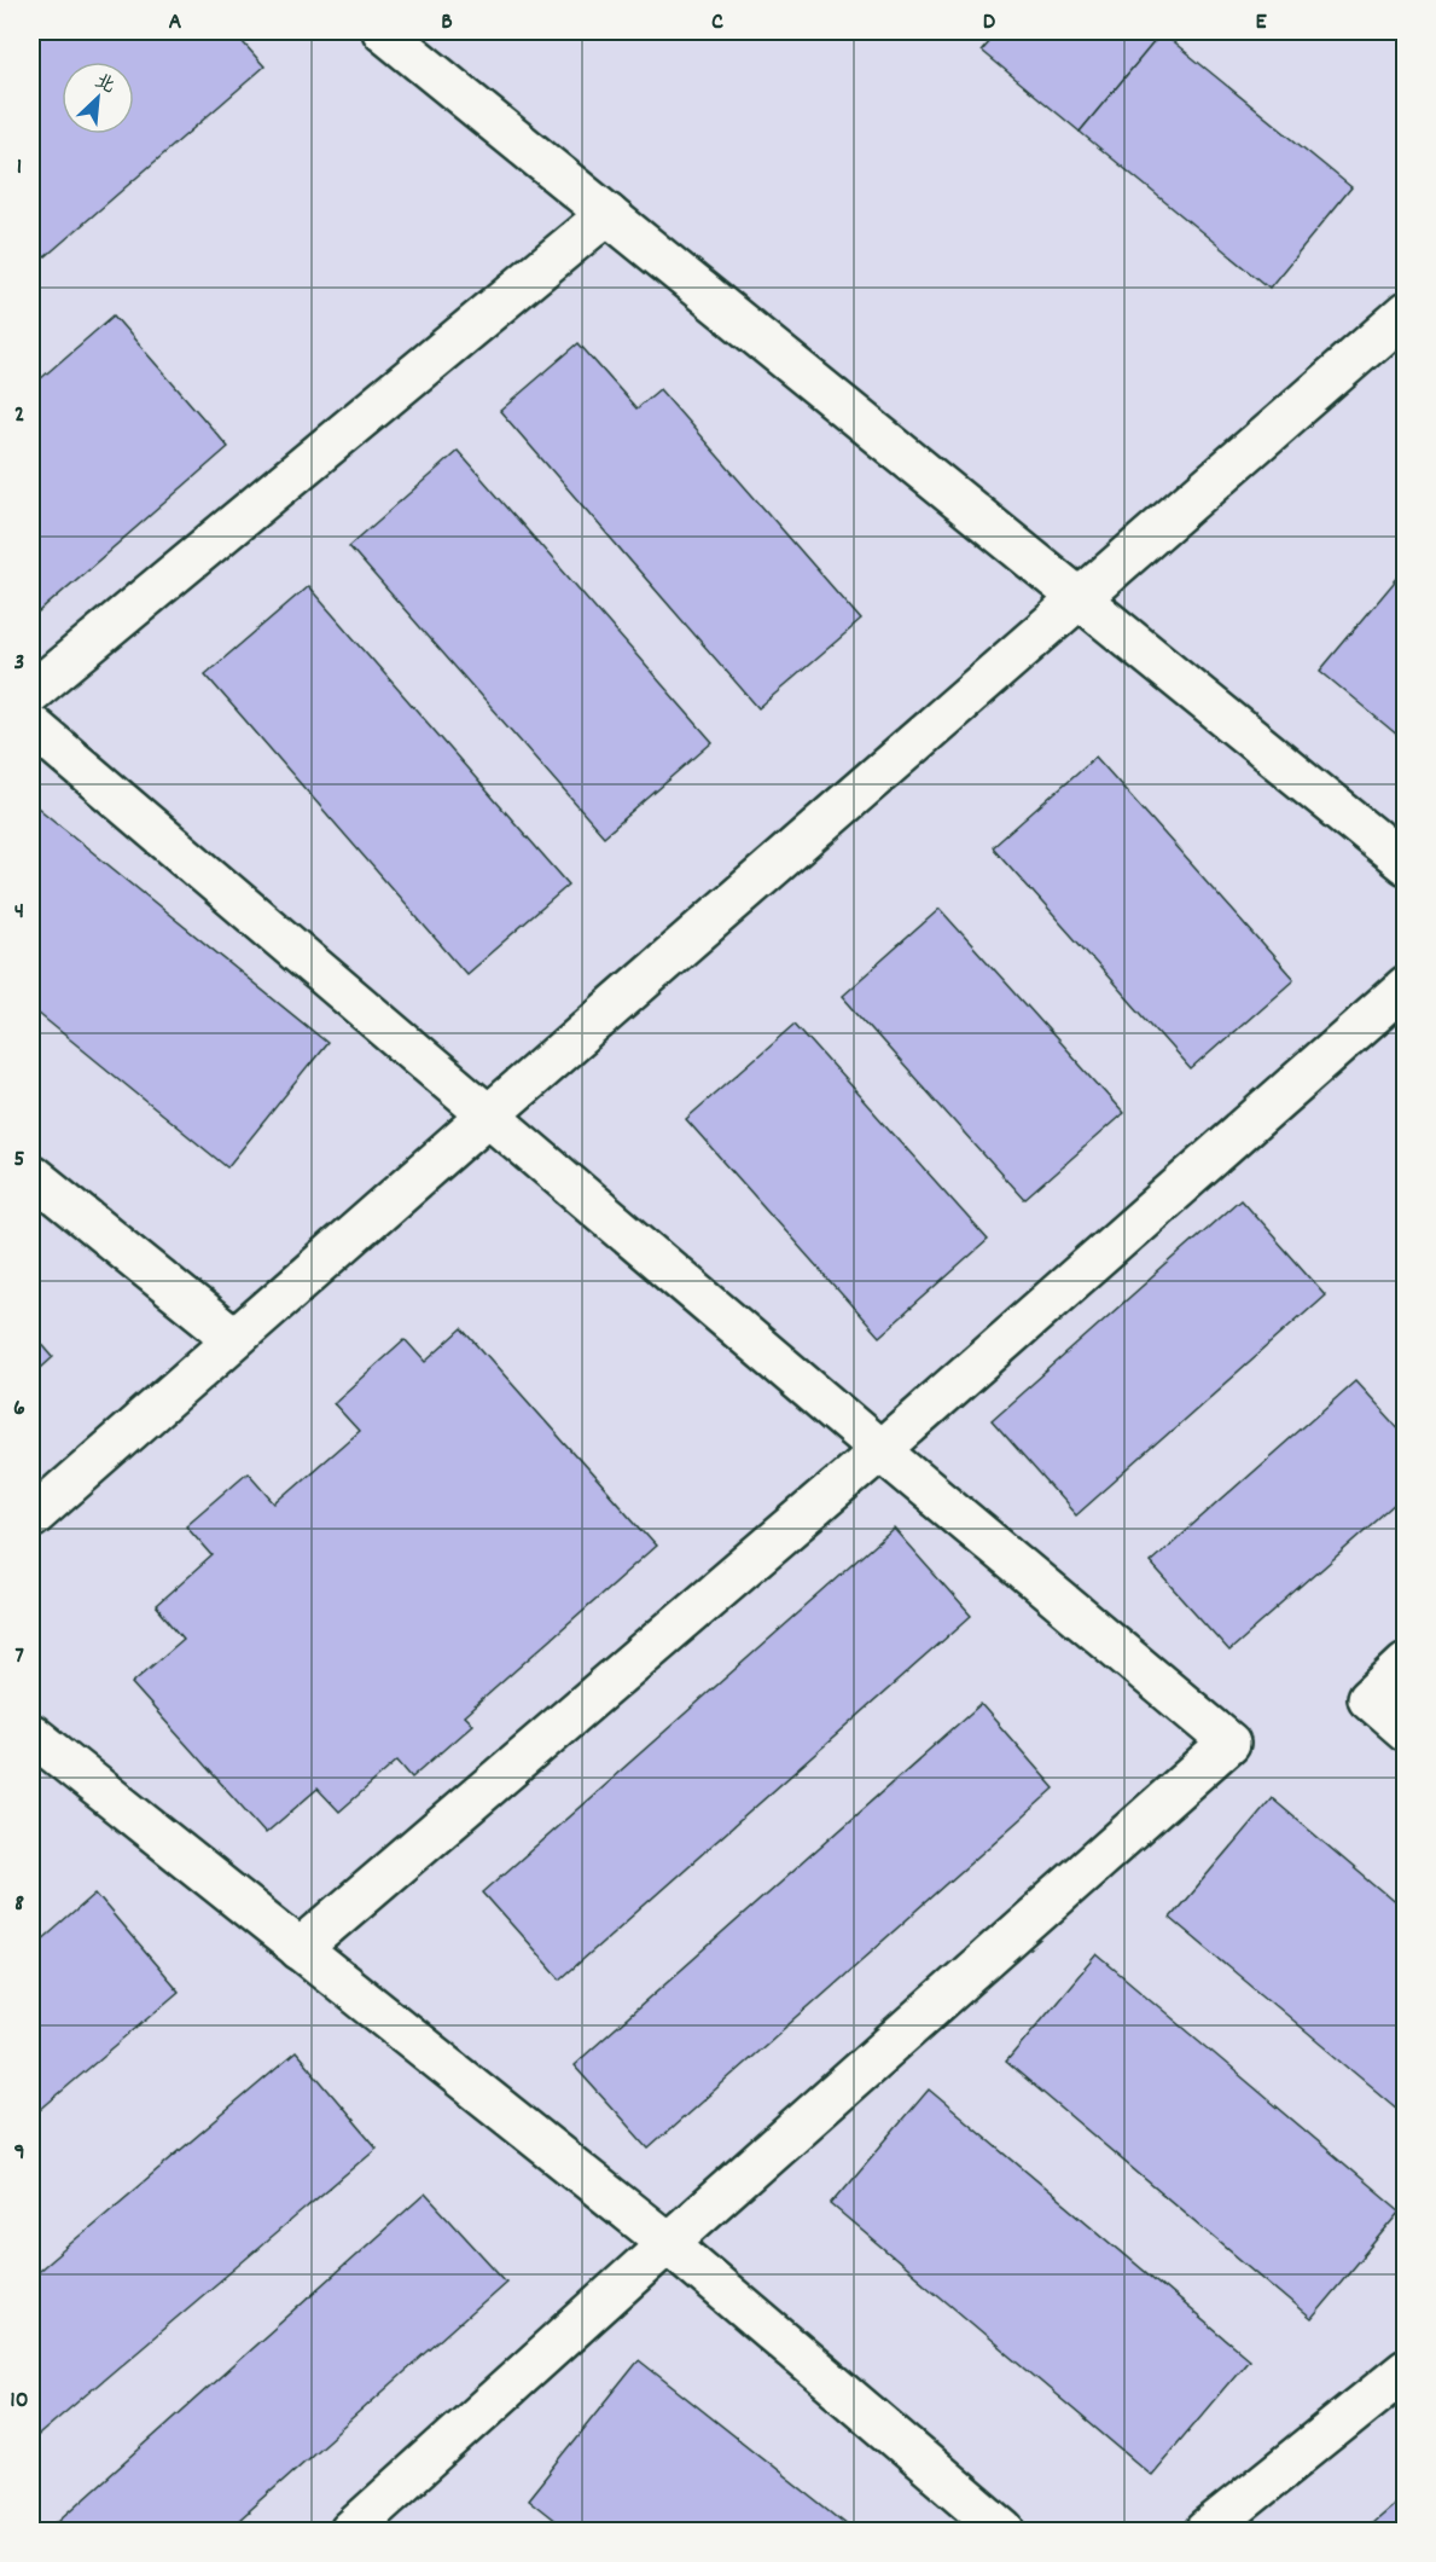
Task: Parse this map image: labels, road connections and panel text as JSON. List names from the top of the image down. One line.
{"north":"top right","grid":{"columns":["A","B","C","D","E"],"rows":["1","2","3","4","5","6","7","8","9","10"]}}
